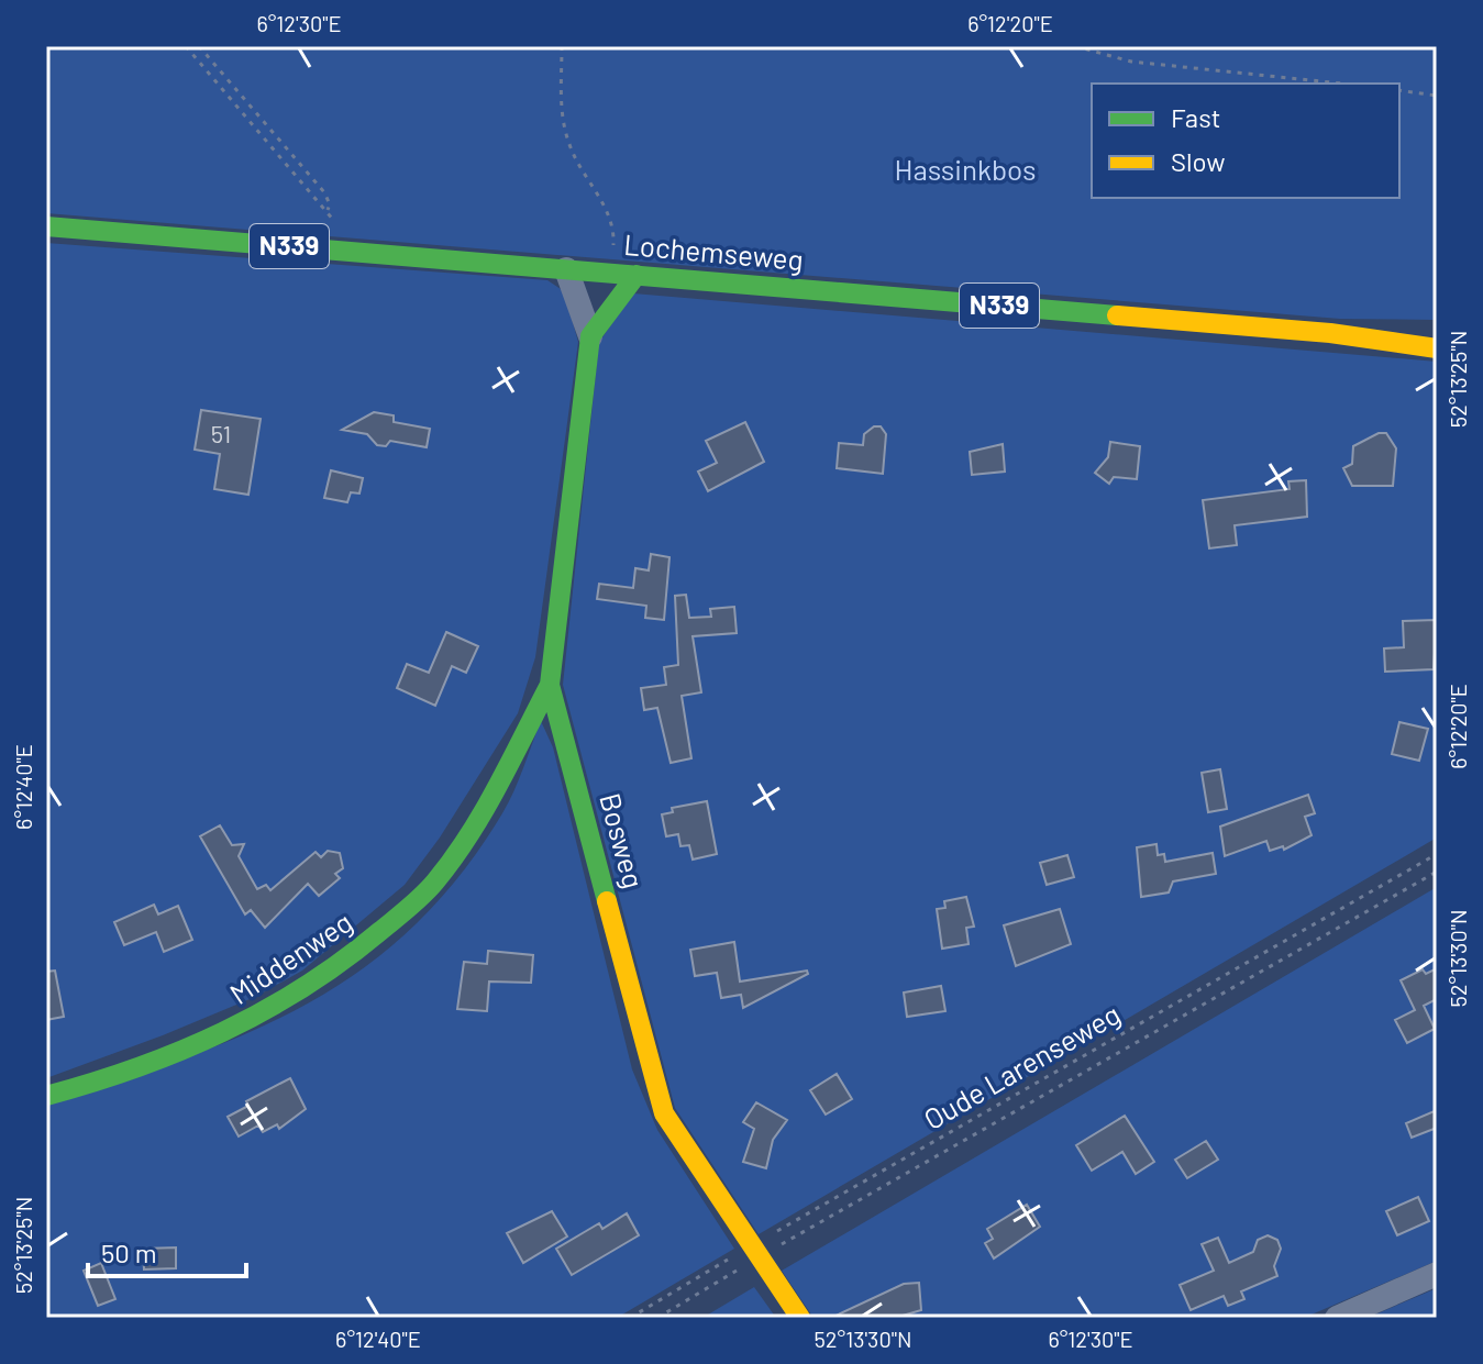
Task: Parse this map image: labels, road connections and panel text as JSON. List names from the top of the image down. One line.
{"streets":{"street":["N339","Lochemseweg","Bosweg","Middenweg"],"path":["Oude Larenseweg"]},"crossings":[["Lochemseweg","Bosweg"],["Bosweg","Middenweg"],["Bosweg","Oude Larenseweg"]],"parks":["Hassinkbos"],"house_numbers":["51"],"legend":["Fast","Slow"],"scale_bar":"50 m","coordinates":["6°12'30\"E","6°12'20\"E","52°13'25\"N","6°12'40\"E","52°13'30\"N"]}
